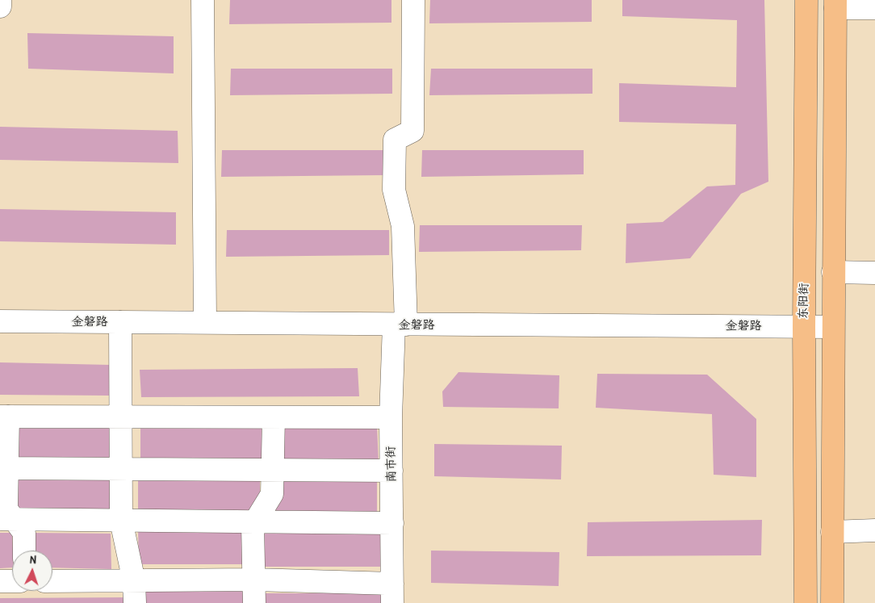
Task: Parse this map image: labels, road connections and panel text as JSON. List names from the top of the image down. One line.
{"streets":{"main road":["东阳街"],"street":["金磐路","南市街"]},"crossings":[["东阳街","金磐路"],["金磐路","南市街"]],"north":"top"}
